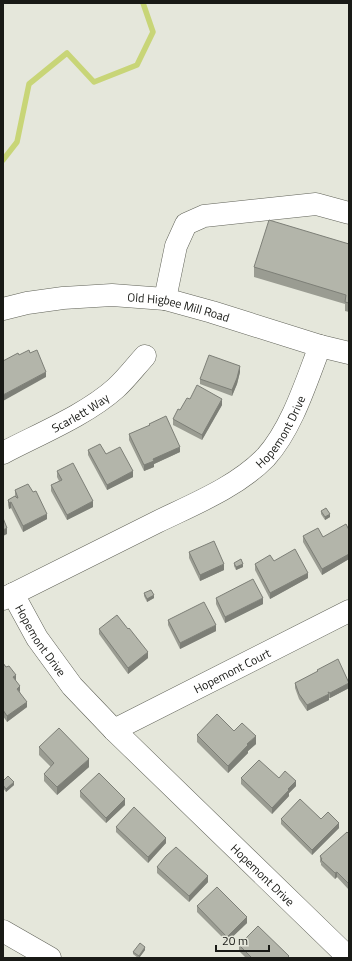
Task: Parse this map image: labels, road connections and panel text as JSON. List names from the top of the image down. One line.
{"streets":{"street":["Old Higbee Mill Road","Scarlett Way","Hopemont Drive","Hopemont Court"]},"crossings":[["Old Higbee Mill Road","Hopemont Drive"],["Hopemont Drive","Hopemont Court"]],"scale_bar":"20 m"}
